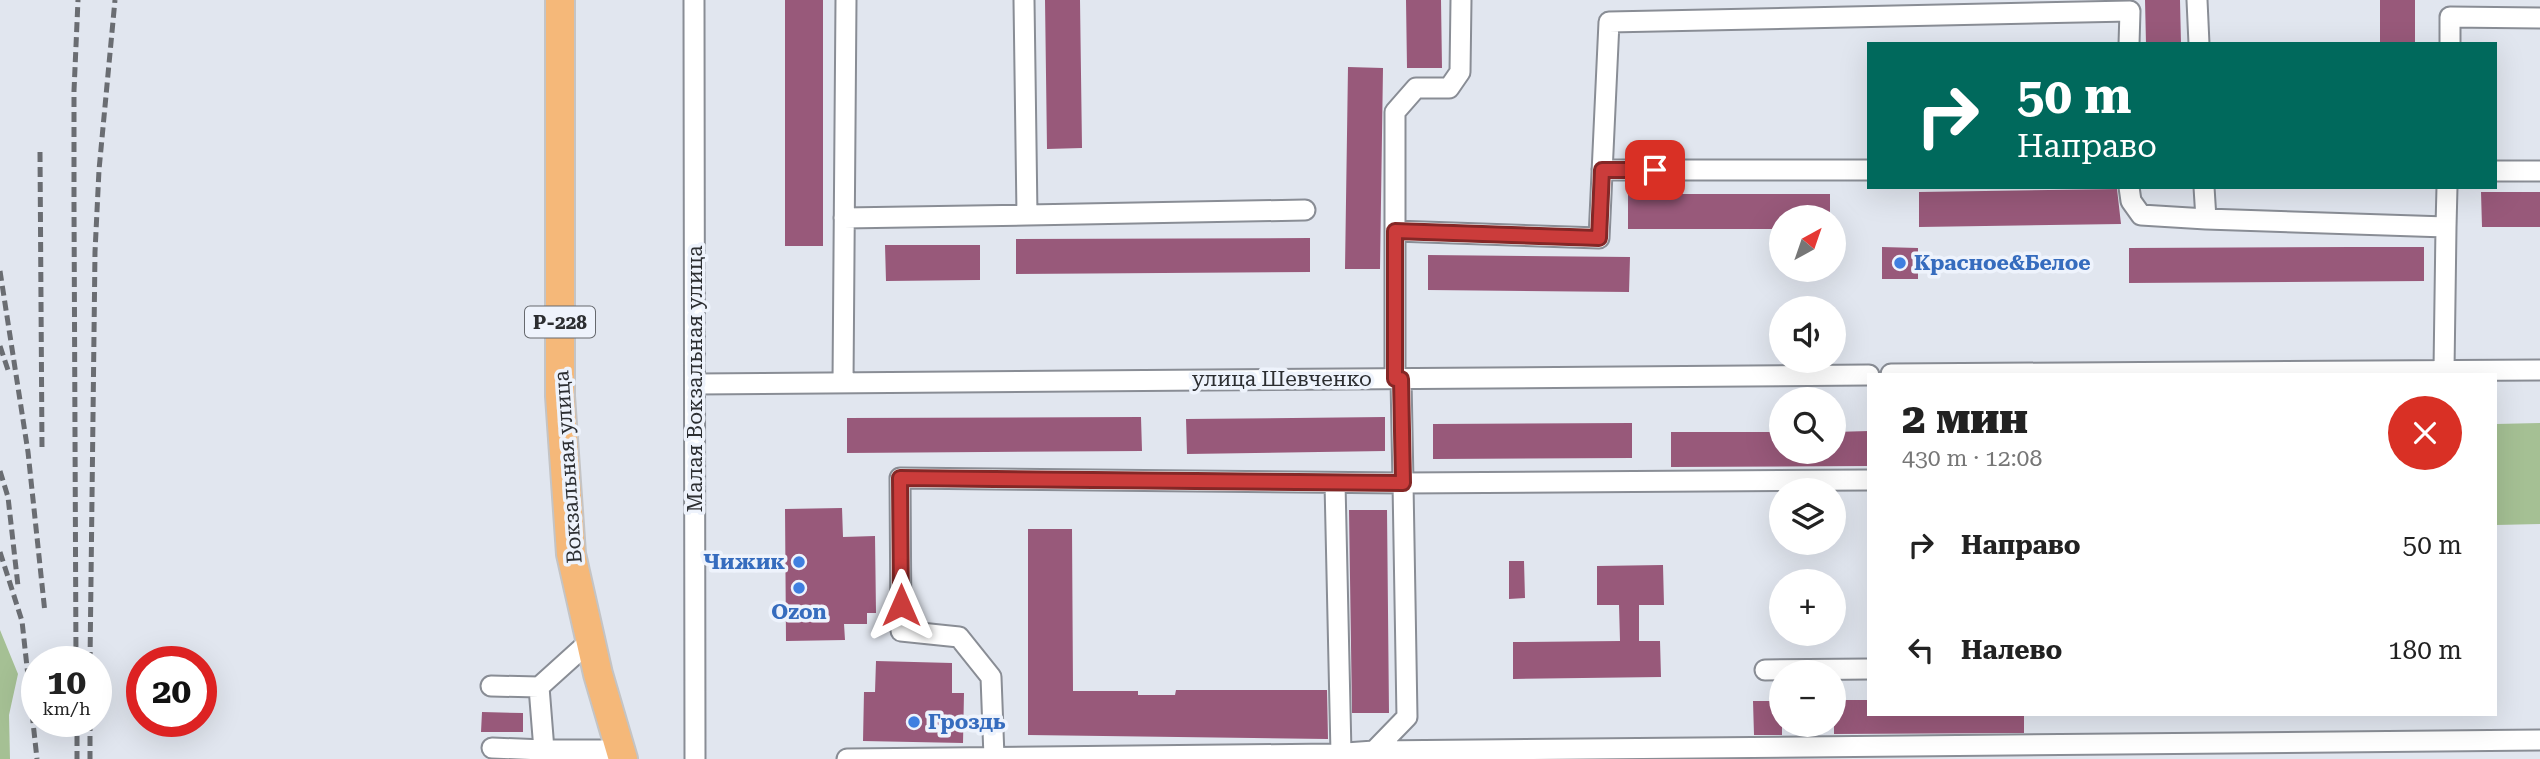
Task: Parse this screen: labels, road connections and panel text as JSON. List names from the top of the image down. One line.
{"streets":{"highway":["Р-228","Вокзальная улица"],"street":["Малая Вокзальная улица","улица Шевченко"]},"crossings":[["Малая Вокзальная улица","улица Шевченко"]],"places":["Красное&Белое","Чижик","Ozon","Гроздь"],"north":"top right","page":{"turn":["50 m","Направо"],"map_buttons":["+","−"],"heading":["2 мин","430 m · 12:08"],"list":[{"name":"Направо","value":"50 m"},{"name":"Налево","value":"180 m"}],"speed":"10 km/h","limit":"20"}}
